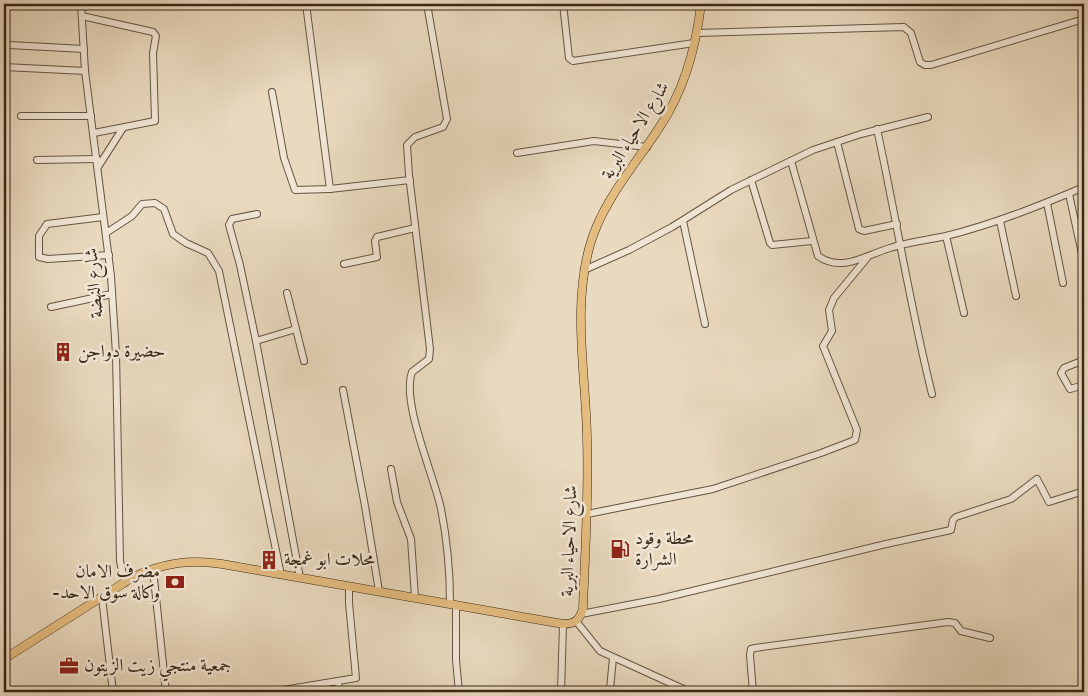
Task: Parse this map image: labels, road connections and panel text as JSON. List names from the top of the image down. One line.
{"streets":{"main road":["شارع الاحياء البرية"],"street":["شارع النهضة"]},"crossings":[["شارع الاحياء البرية","شارع النهضة"]],"places":{"building":["حضيرة دواجن","محلات ابو غمجة"],"fuel station":["محطة وقود الشرارة"],"bank":["مضرف الامان -وكالة سوق الاحد"],"office":["جمعية منتجي زيت الزيتون"]}}
